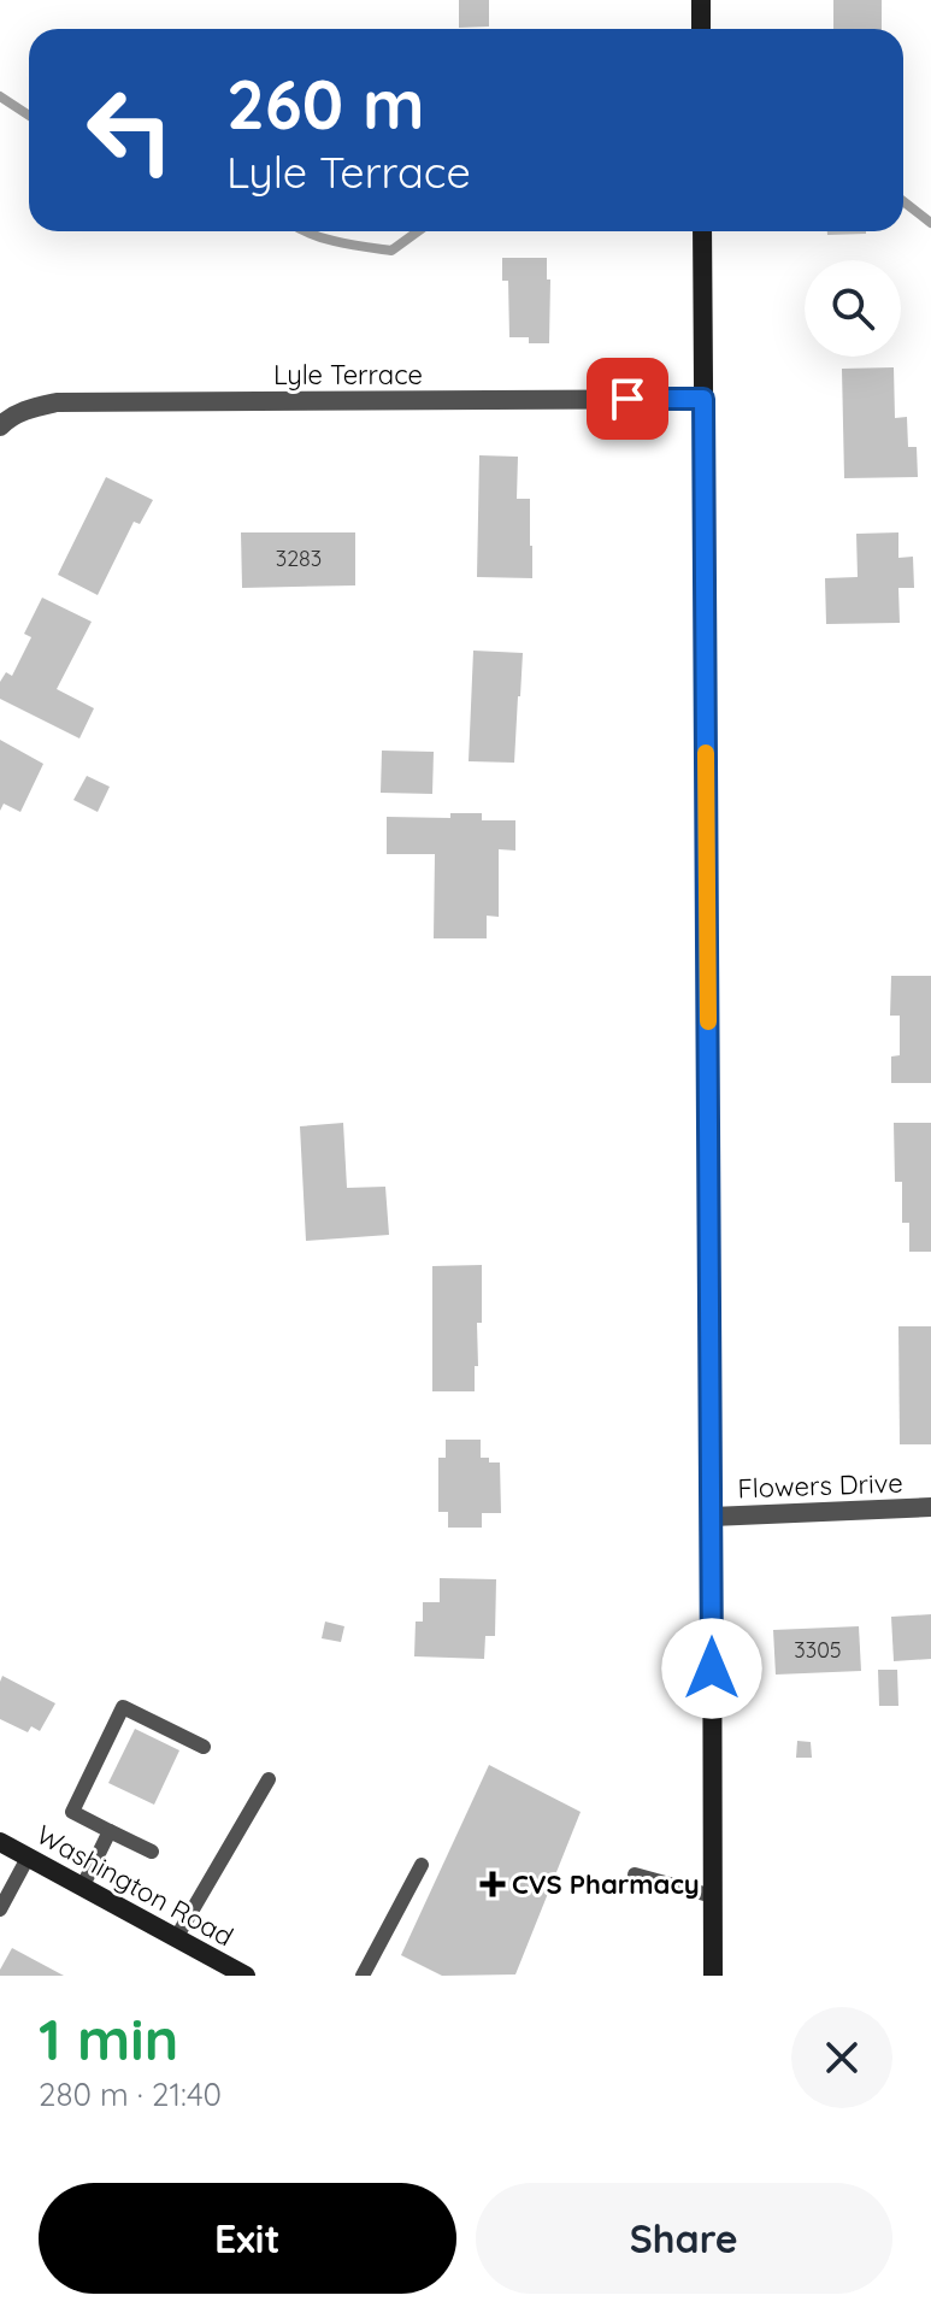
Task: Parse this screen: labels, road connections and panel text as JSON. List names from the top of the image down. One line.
{"streets":{"street":["Lyle Terrace","Flowers Drive","Washington Road"]},"places":{"health":["CVS Pharmacy"]},"house_numbers":["3283","3305"],"page":{"turn":["260 m","Lyle Terrace"],"heading":["1 min","280 m · 21:40"],"buttons":["Exit","Share"]}}
